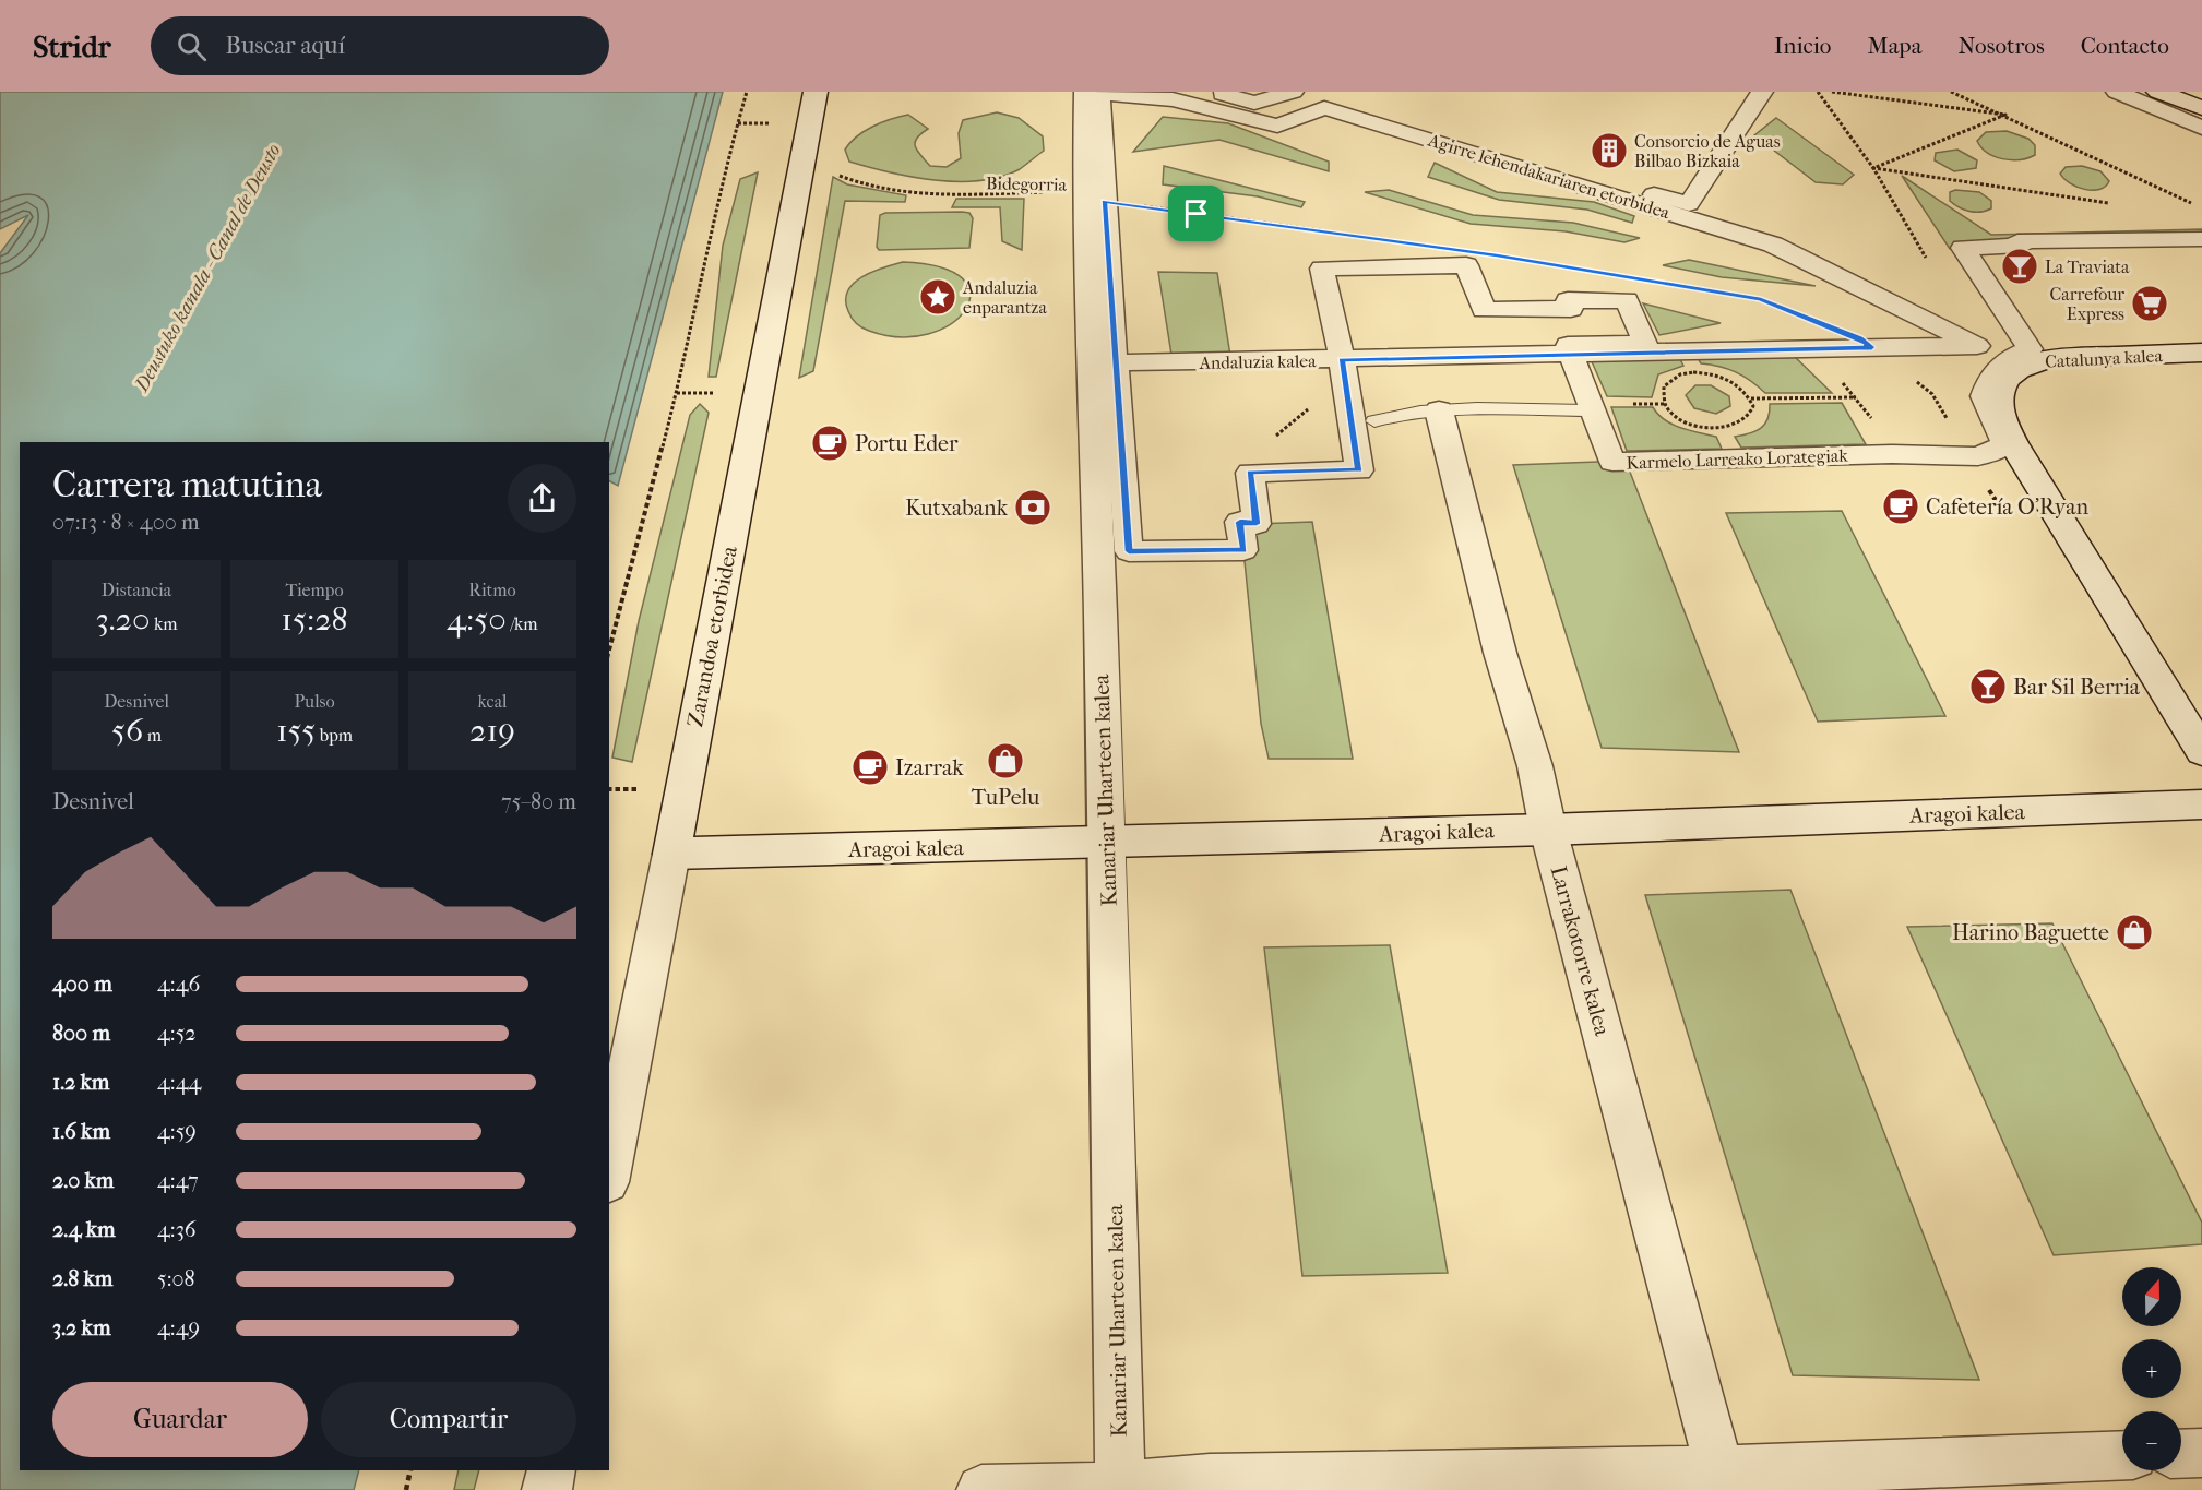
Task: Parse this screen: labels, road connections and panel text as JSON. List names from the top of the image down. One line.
{"streets":{"street":["Agirre lehendakariaren etorbidea","Catalunya kalea","Andaluzia kalea","Karmelo Larreako Lorategiak","Zarandoa etorbidea","Kanariar Uharteen kalea","Aragoi kalea","Larrakotorre kalea"],"path":["Bidegorria"]},"crossings":[["Agirre lehendakariaren etorbidea","Andaluzia kalea"],["Bidegorria","Zarandoa etorbidea"],["Bidegorria","Kanariar Uharteen kalea"],["Andaluzia kalea","Karmelo Larreako Lorategiak"],["Zarandoa etorbidea","Aragoi kalea"],["Kanariar Uharteen kalea","Aragoi kalea"],["Aragoi kalea","Larrakotorre kalea"]],"water":["Deustuko kanala - Canal de Deusto"],"places":{"building":["Consorcio de Aguas Bilbao Bizkaia"],"bar":["La Traviata","Bar Sil Berria"],"place":["Andaluzia enparantza"],"supermarket":["Carrefour Express"],"cafe":["Portu Eder","Cafetería O'Ryan","Izarrak"],"bank":["Kutxabank"],"shop":["TuPelu","Harino Baguette"]},"north":"top","page":{"header":"Stridr","search":"Buscar aquí","nav":["Inicio","Mapa","Nosotros","Contacto"],"heading":["Carrera matutina","07:13 · 8 × 400 m"],"stats":[["Distancia","3.20 km"],["Tiempo","15:28"],["Ritmo","4:50 /km"],["Desnivel","56 m"],["Pulso","155 bpm"],["kcal","219"]],"chart":["Desnivel","75–80 m"],"list":[{"name":"400 m","note":"4:46"},{"name":"800 m","note":"4:52"},{"name":"1.2 km","note":"4:44"},{"name":"1.6 km","note":"4:59"},{"name":"2.0 km","note":"4:47"},{"name":"2.4 km","note":"4:36"},{"name":"2.8 km","note":"5:08"},{"name":"3.2 km","note":"4:49"}],"map_buttons":["+","−"],"buttons":["Guardar","Compartir"]}}
